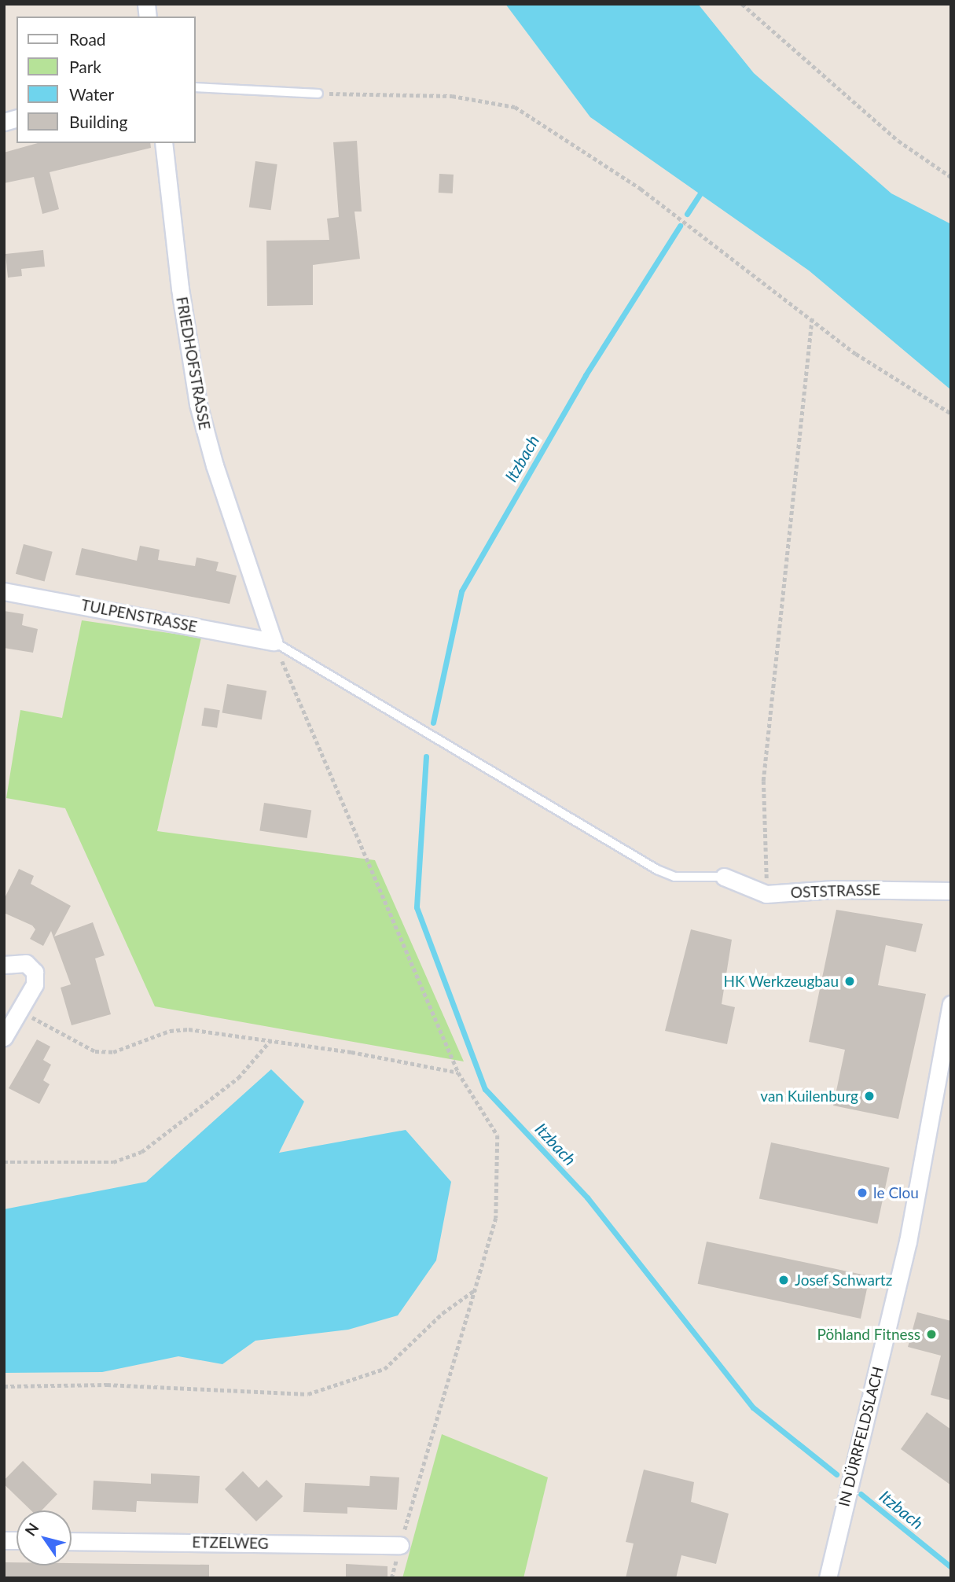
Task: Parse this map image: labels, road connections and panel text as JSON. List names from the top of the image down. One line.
{"streets":{"street":["FRIEDHOFSTRASSE","TULPENSTRASSE","OSTSTRASSE","IN DÜRRFELDSLACH","ETZELWEG"]},"crossings":[["FRIEDHOFSTRASSE","TULPENSTRASSE"]],"water":["Itzbach"],"places":["HK Werkzeugbau","van Kuilenburg","le Clou","Josef Schwartz","Pöhland Fitness"],"legend":["Road","Park","Water","Building"],"north":"top left"}
